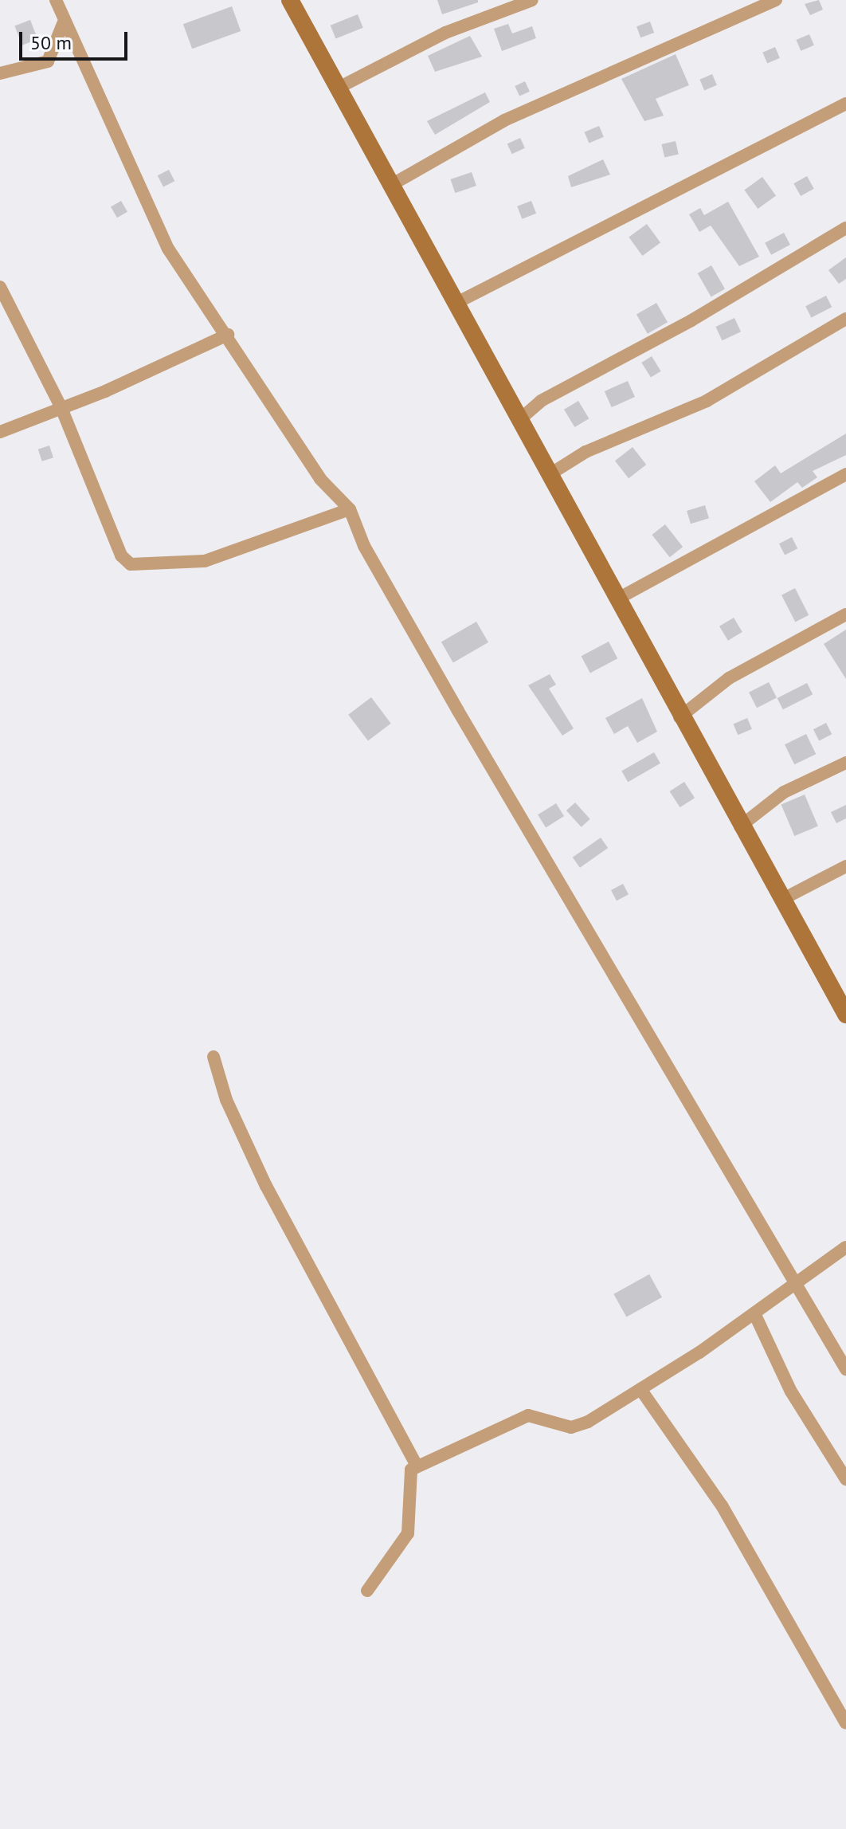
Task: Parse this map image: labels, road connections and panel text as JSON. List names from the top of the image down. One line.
{"scale_bar":"50 m"}
